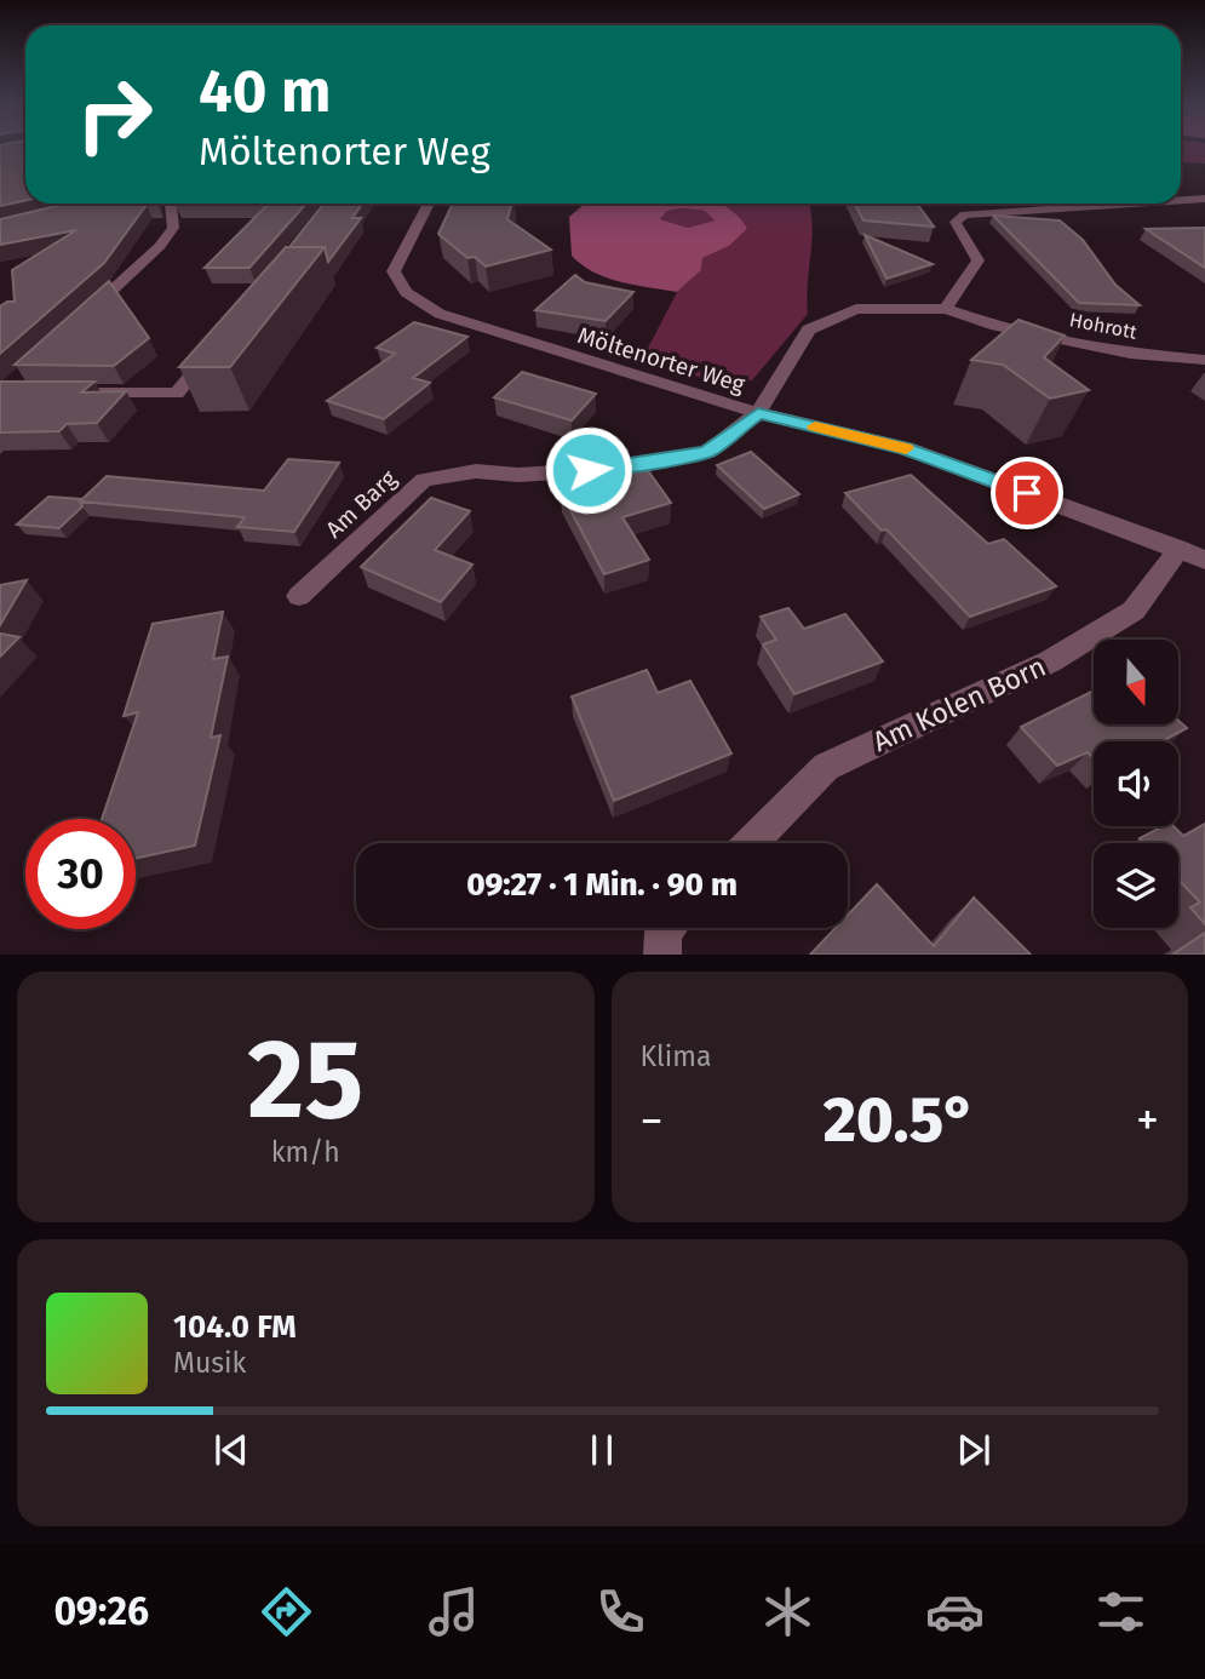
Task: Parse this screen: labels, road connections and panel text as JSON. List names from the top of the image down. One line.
{"streets":{"street":["Hohrott","Möltenorter Weg","Am Barg","Am Kolen Born"]},"crossings":[["Hohrott","Möltenorter Weg"],["Hohrott","Am Barg"],["Möltenorter Weg","Am Barg"],["Möltenorter Weg","Am Kolen Born"]],"north":"bottom","page":{"turn":["40 m","Möltenorter Weg"],"limit":"30","trip":"09:27 · 1 Min. · 90 m","tile":[["25","km/h"],"Klima"],"heat":["−","20.5°","+"],"song":["104.0 FM","Musik"],"tabs":"09:26"}}
